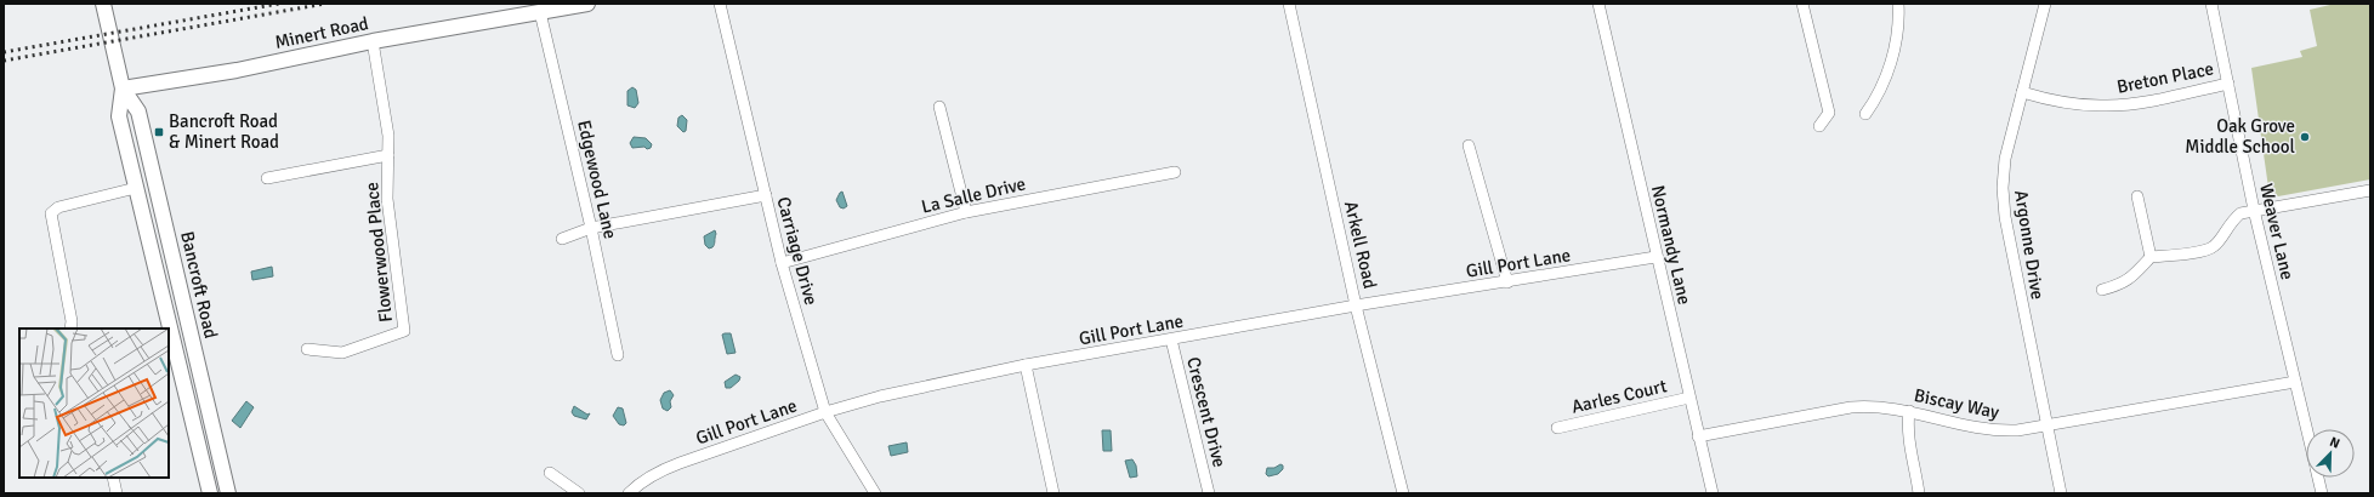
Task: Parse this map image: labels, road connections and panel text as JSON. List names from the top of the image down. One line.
{"streets":{"street":["Minert Road","Breton Place","Edgewood Lane","La Salle Drive","Weaver Lane","Arkell Road","Normandy Lane","Argonne Drive","Carriage Drive","Flowerwood Place","Gill Port Lane","Bancroft Road","Aarles Court","Biscay Way","Crescent Drive"]},"crossings":[["Minert Road","Edgewood Lane"],["Minert Road","Flowerwood Place"],["Minert Road","Bancroft Road"],["Breton Place","Weaver Lane"],["Breton Place","Argonne Drive"],["La Salle Drive","Carriage Drive"],["Weaver Lane","Biscay Way"],["Arkell Road","Gill Port Lane"],["Normandy Lane","Gill Port Lane"],["Normandy Lane","Aarles Court"],["Normandy Lane","Biscay Way"],["Argonne Drive","Biscay Way"],["Carriage Drive","Gill Port Lane"],["Gill Port Lane","Crescent Drive"]],"places":{"transit":["Bancroft Road & Minert Road"],"other":["Oak Grove Middle School"]},"north":"top right"}
